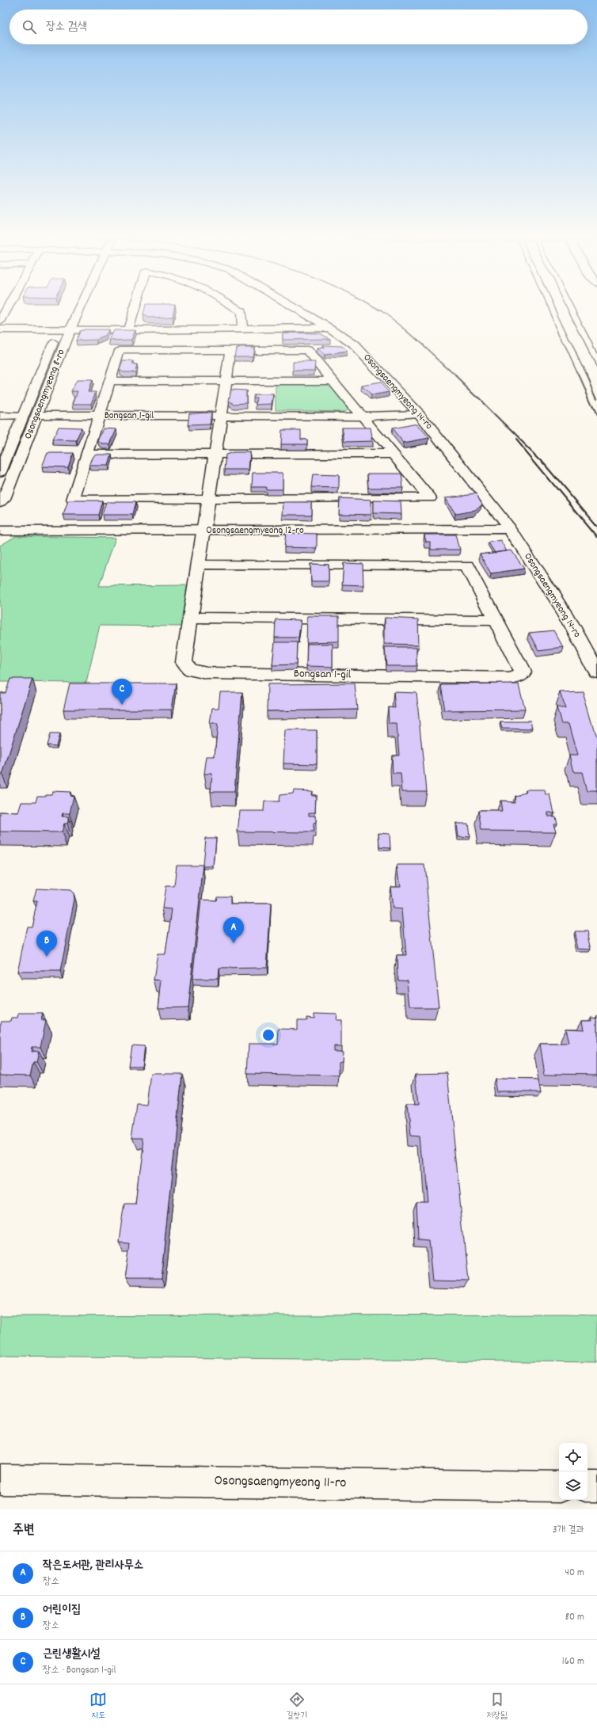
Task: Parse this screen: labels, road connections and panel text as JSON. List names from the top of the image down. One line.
{"streets":{"street":["Osongsaengmyeong 14-ro","Osongsaengmyeong 8-ro","Bongsan 1-gil","Osongsaengmyeong 12-ro","Osongsaengmyeong 11-ro"]},"crossings":[["Osongsaengmyeong 14-ro","Bongsan 1-gil"],["Osongsaengmyeong 14-ro","Osongsaengmyeong 12-ro"],["Osongsaengmyeong 8-ro","Bongsan 1-gil"],["Bongsan 1-gil","Osongsaengmyeong 12-ro"]],"page":{"search":"장소 검색","pins":["C","A","B"],"heading":["주변","3개 결과"],"list":[{"mark":"A","name":"작은도서관, 관리사무소","note":"장소","value":"40 m"},{"mark":"B","name":"어린이집","note":"장소","value":"80 m"},{"mark":"C","name":"근린생활시설","note":"장소 · Bongsan 1-gil","value":"160 m"}],"nav":["지도","길찾기","저장됨"]}}
